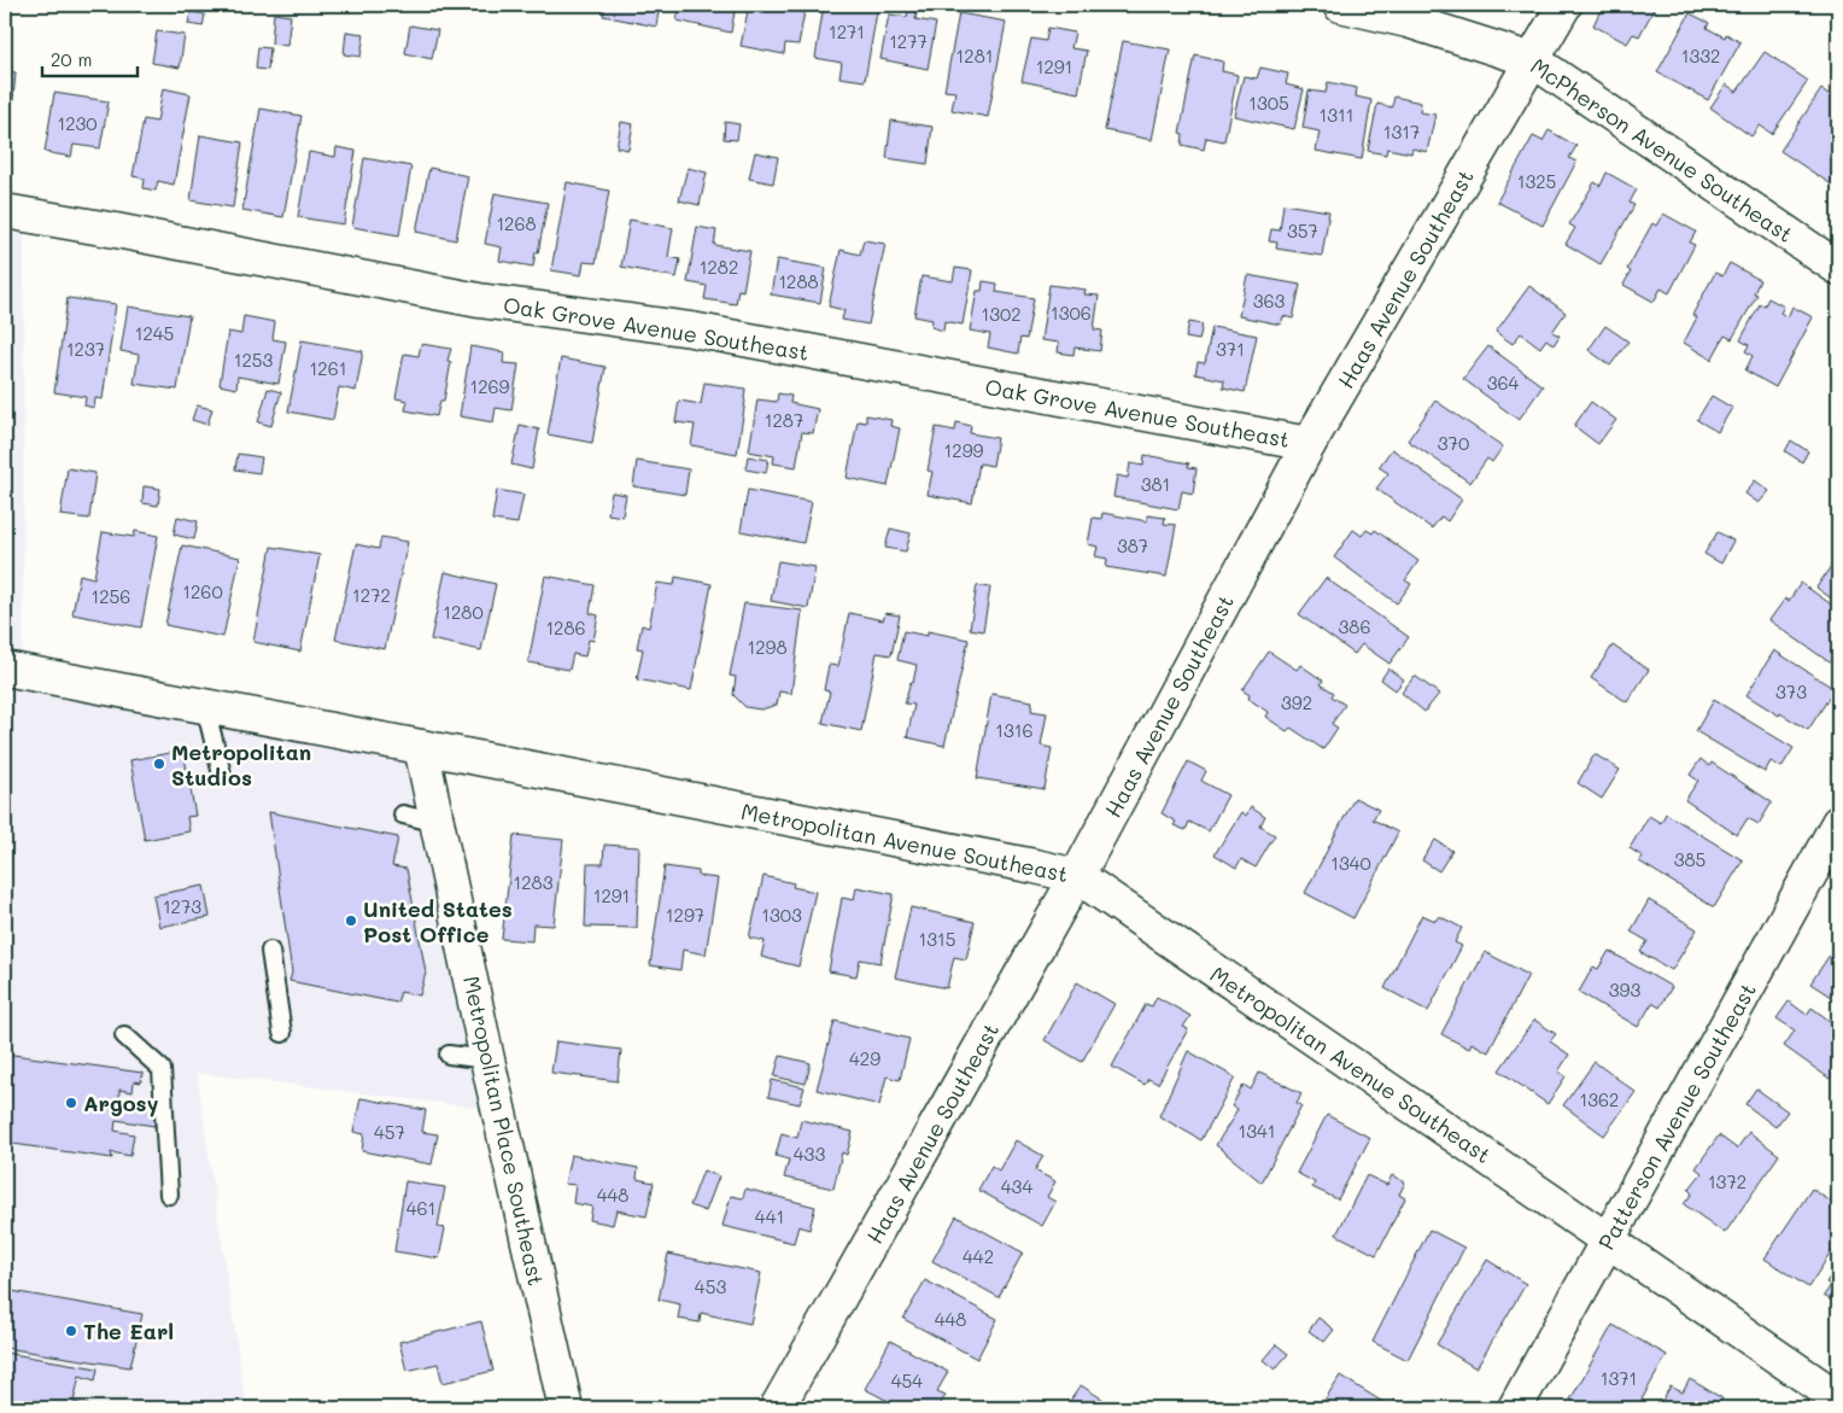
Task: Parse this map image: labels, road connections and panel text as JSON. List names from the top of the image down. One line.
{"streets":{"street":["McPherson Avenue Southeast","Haas Avenue Southeast","Oak Grove Avenue Southeast","Metropolitan Avenue Southeast","Patterson Avenue Southeast","Metropolitan Place Southeast"]},"crossings":[["McPherson Avenue Southeast","Haas Avenue Southeast"],["Haas Avenue Southeast","Oak Grove Avenue Southeast"],["Haas Avenue Southeast","Metropolitan Avenue Southeast"],["Metropolitan Avenue Southeast","Patterson Avenue Southeast"],["Metropolitan Avenue Southeast","Metropolitan Place Southeast"]],"places":["Metropolitan Studios","United States Post Office","Argosy","The Earl"],"house_numbers":["1271","1277","1281","1332","1291","1305","1311","1230","1317","1325","1268","357","1282","1288","363","1306","1302","1245","1237","371","1253","1261","364","1269","1287","370","1299","381","387","1260","1272","1256","1280","386","1286","1298","373","392","1316","385","1340","1283","1291","1273","1297","1303","1315","393","429","1362","1341","457","433","1372","434","448","461","441","442","453","448","1371","454"],"scale_bar":"20 m"}
